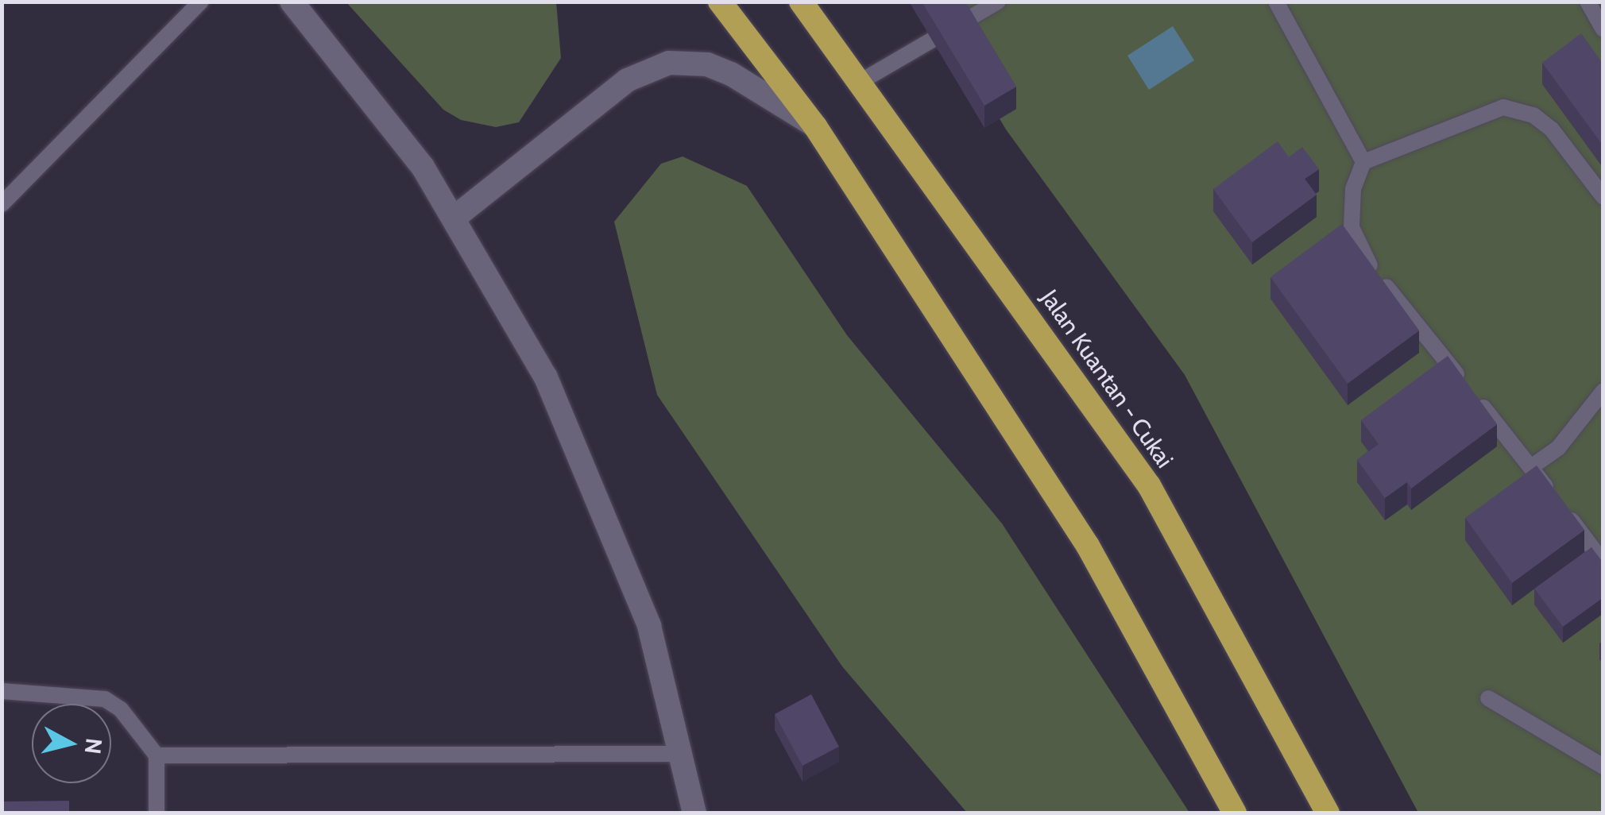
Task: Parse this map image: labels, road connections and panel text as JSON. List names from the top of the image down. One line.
{"streets":{"highway":["Jalan Kuantan - Cukai"]},"north":"right"}
